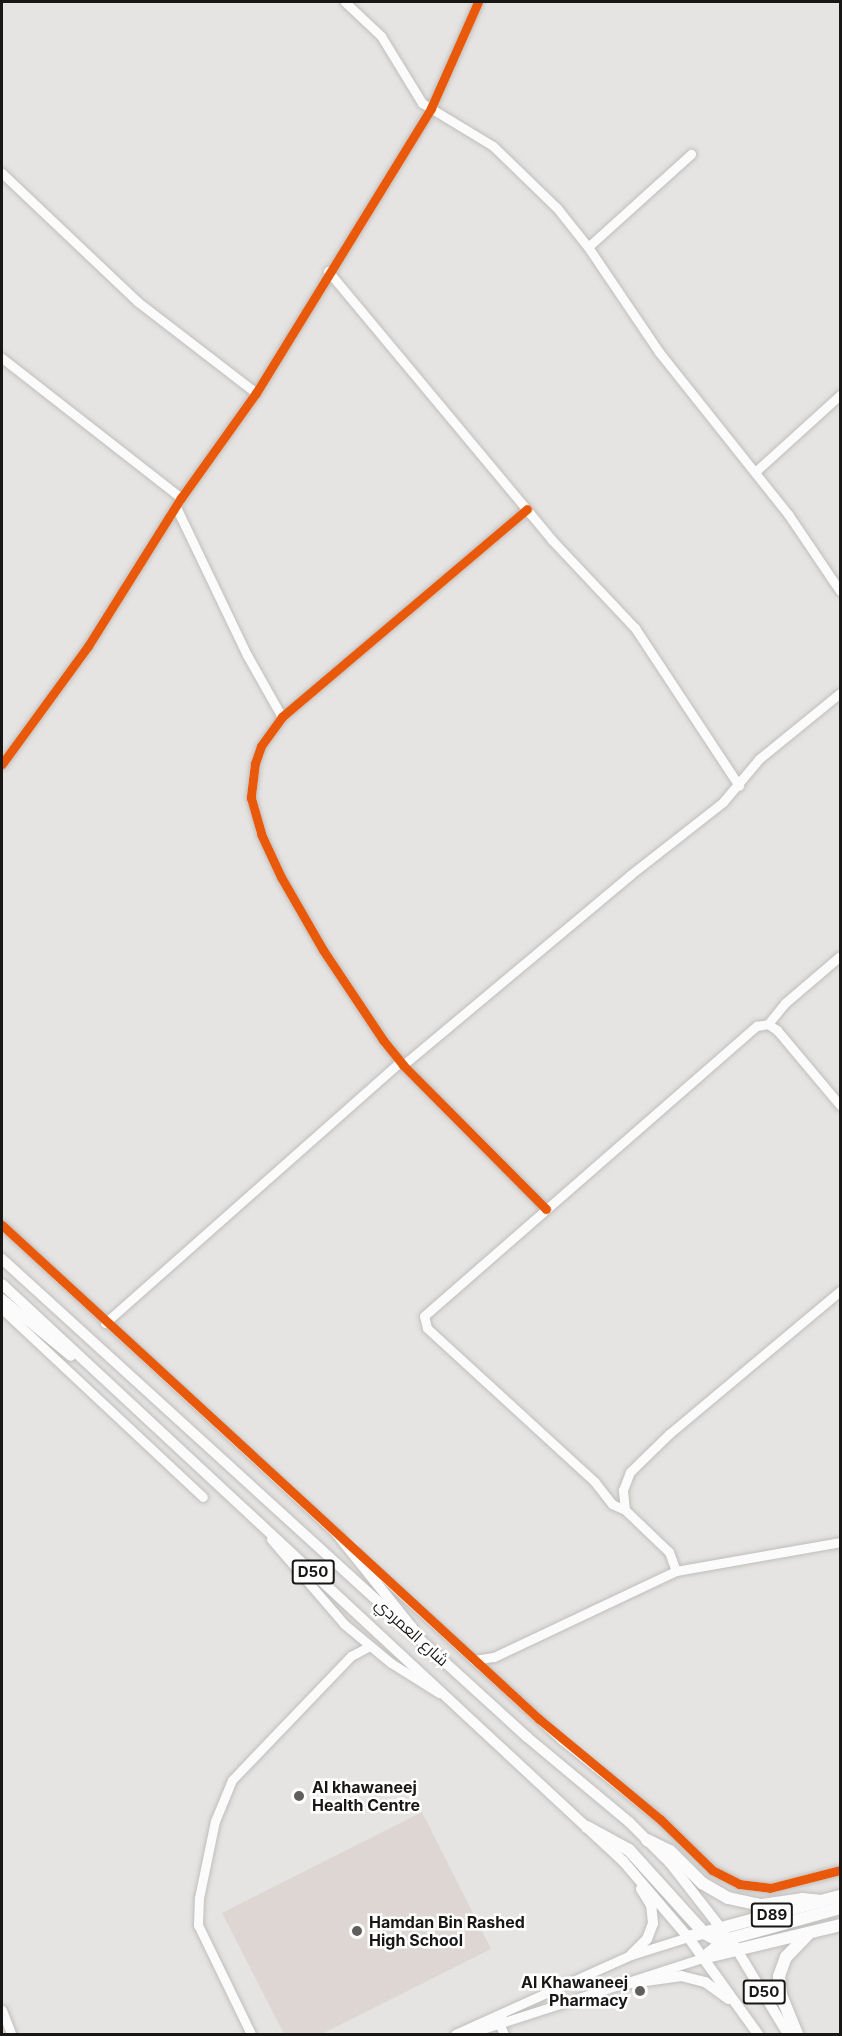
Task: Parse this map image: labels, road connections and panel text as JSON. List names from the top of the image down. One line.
{"streets":{"highway":["D89"],"main road":["D50","شارع العمردي"]},"crossings":[["شارع العمردي","D89"]],"places":["Al khawaneej Health Centre","Hamdan Bin Rashed High School","Al Khawaneej Pharmacy"]}
